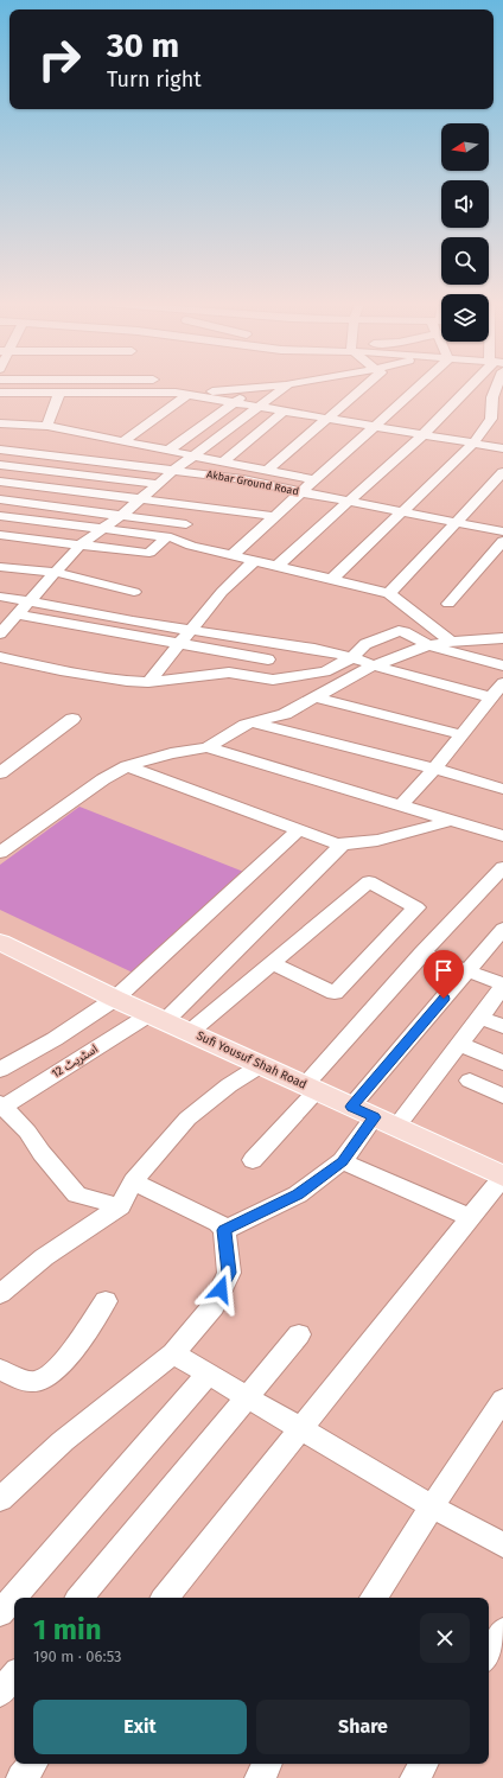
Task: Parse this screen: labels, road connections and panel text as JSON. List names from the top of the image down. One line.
{"streets":{"main road":["Sufi Yousuf Shah Road"],"street":["Akbar Ground Road","اسٹریٹ 12"]},"crossings":[["Sufi Yousuf Shah Road","اسٹریٹ 12"]],"north":"left","page":{"turn":["30 m","Turn right"],"heading":["1 min","190 m · 06:53"],"buttons":["Exit","Share"]}}
